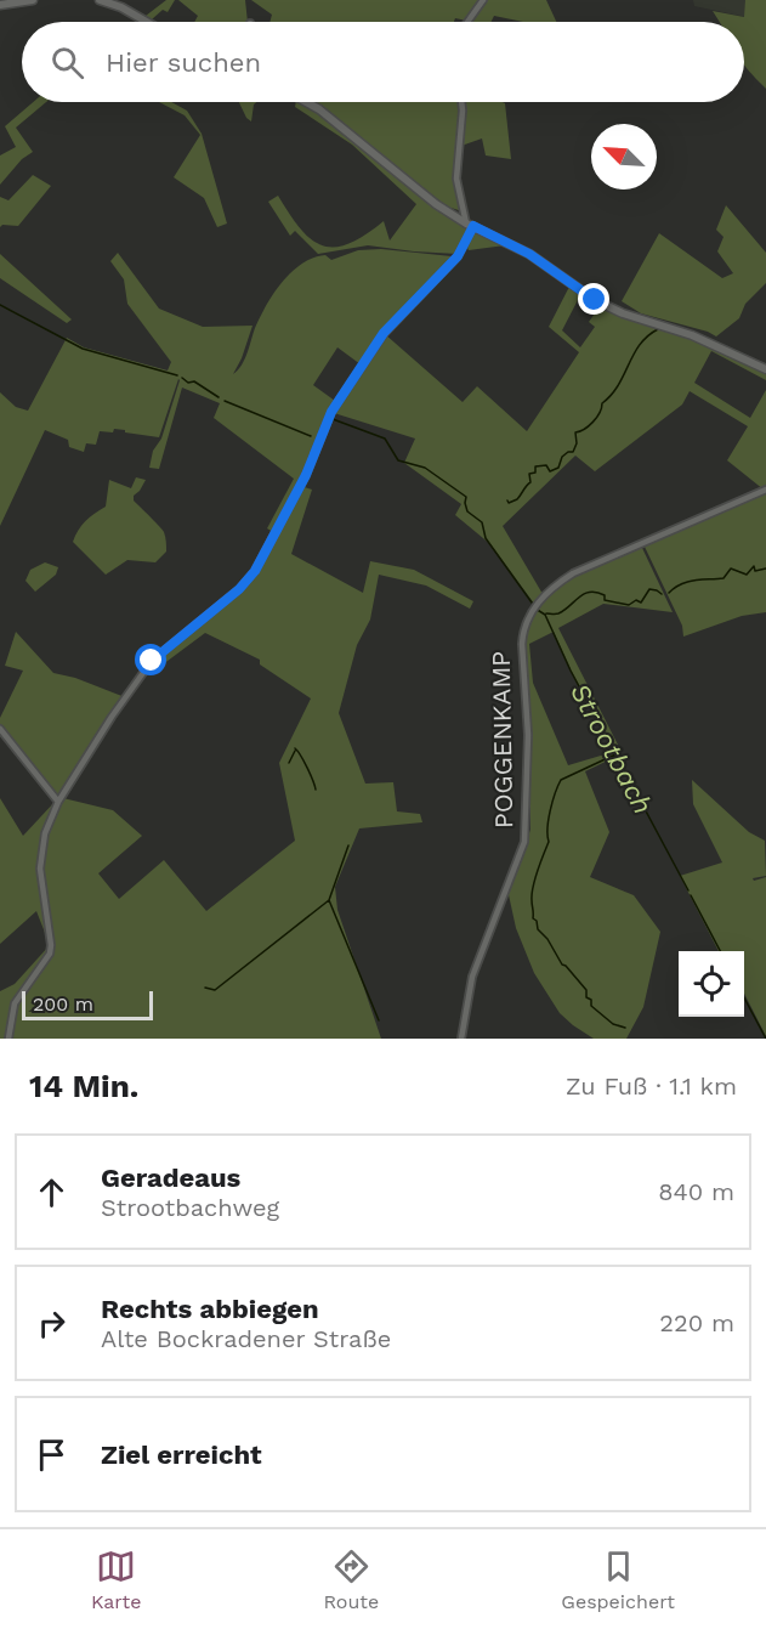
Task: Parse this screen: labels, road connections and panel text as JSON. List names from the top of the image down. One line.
{"streets":{"street":["POGGENKAMP"]},"water":["Strootbach"],"scale_bar":"200 m","north":"top left","page":{"search":"Hier suchen","scale":"200 m","heading":["14 Min.","Zu Fuß · 1.1 km"],"list":[["Geradeaus","Strootbachweg","840 m"],["Rechts abbiegen","Alte Bockradener Straße","220 m"],"Ziel erreicht"],"nav":["Karte","Route","Gespeichert"]}}
